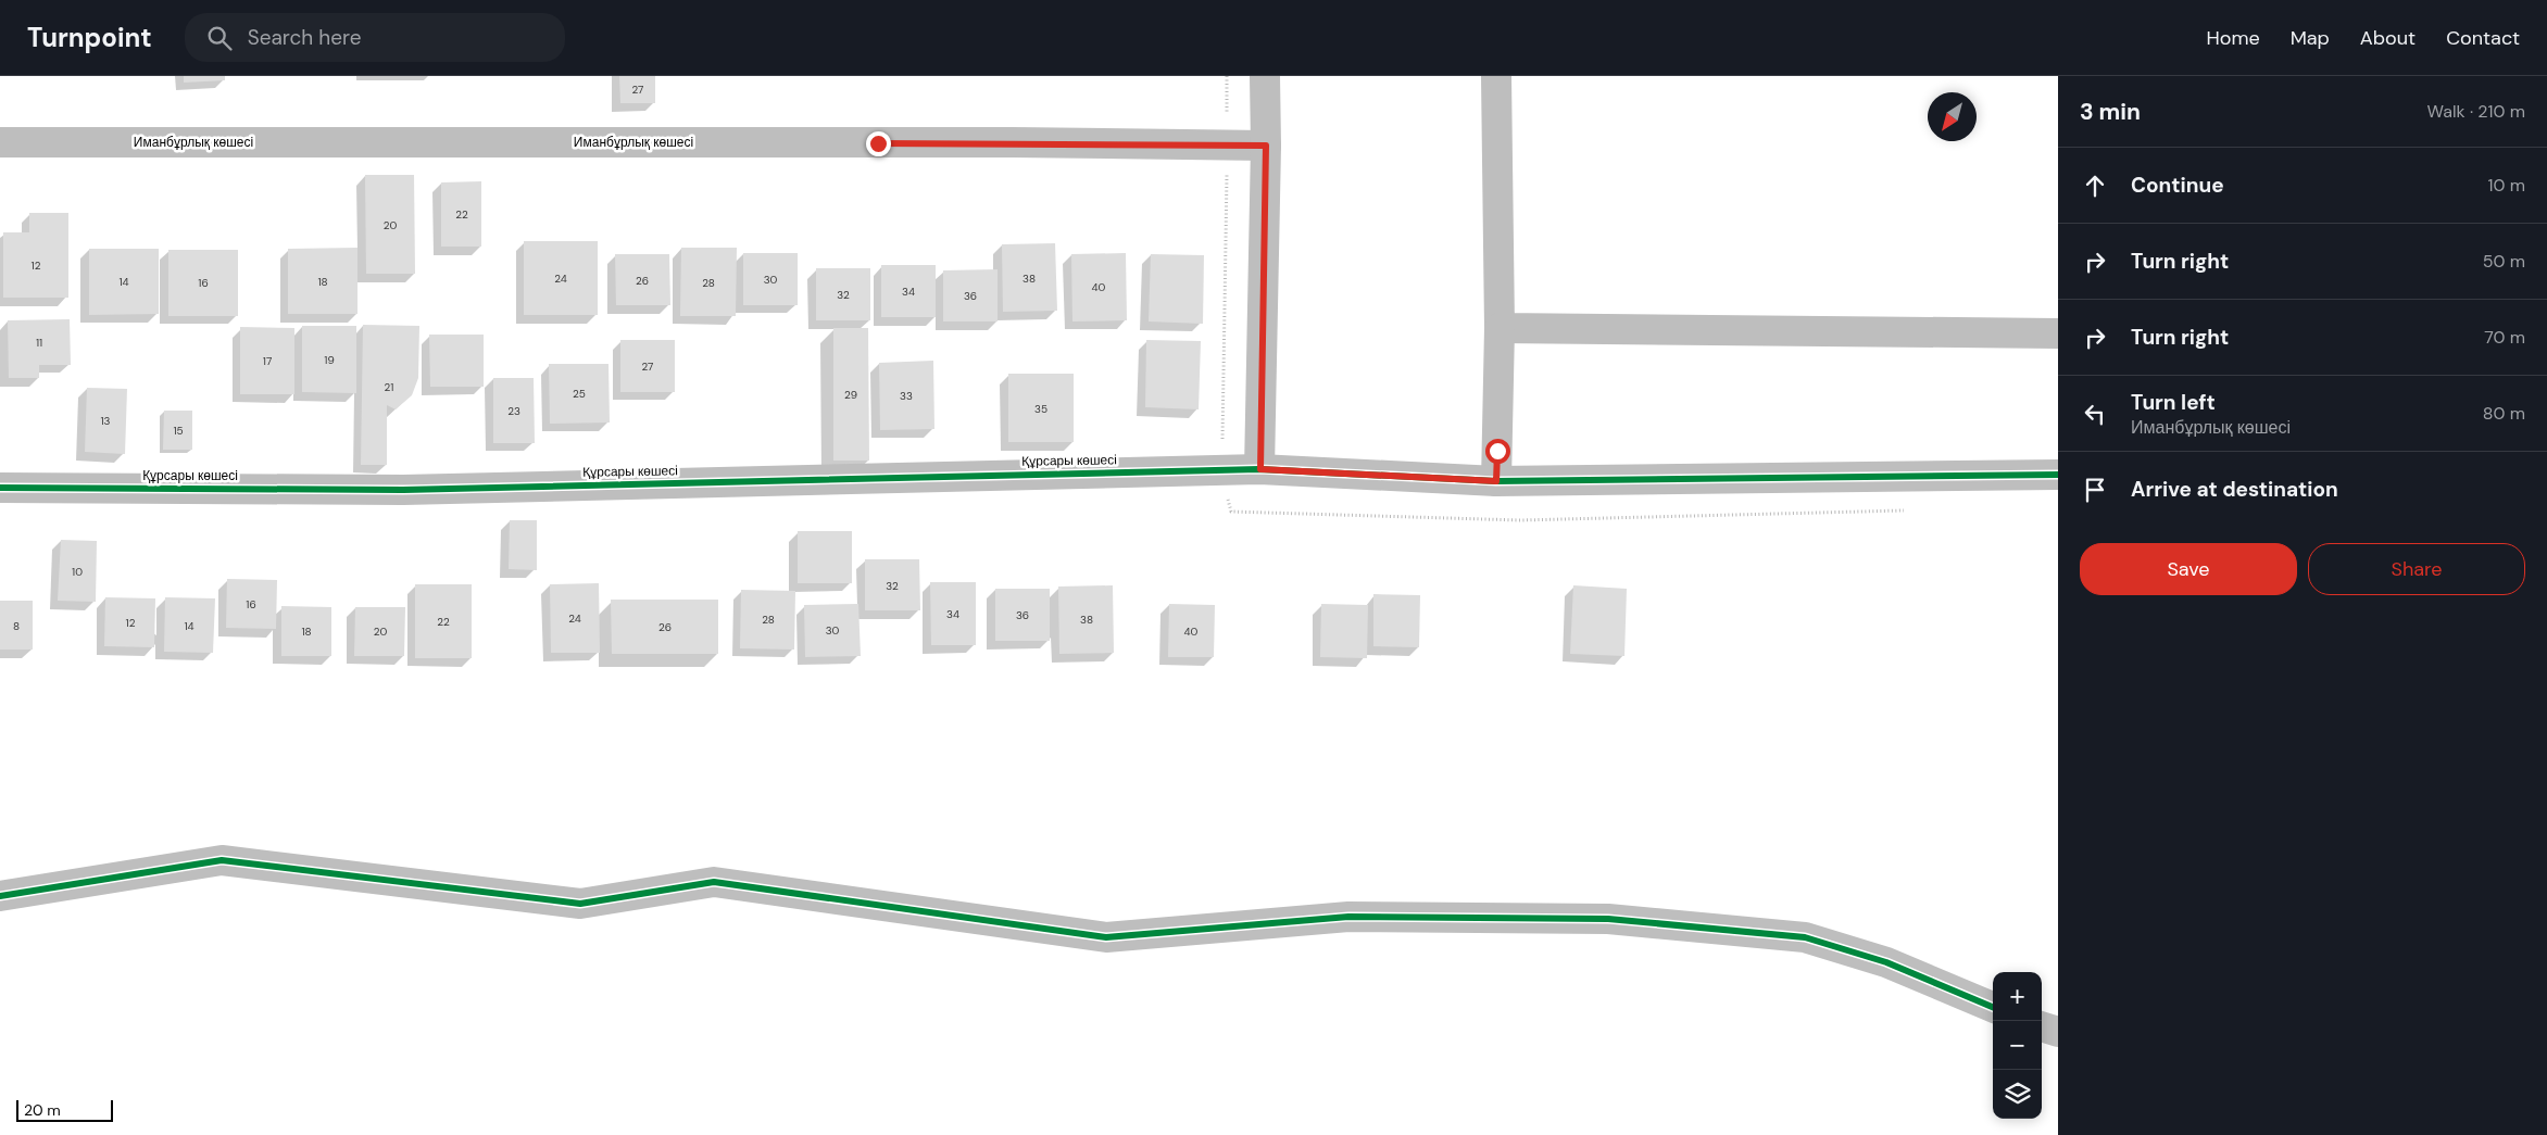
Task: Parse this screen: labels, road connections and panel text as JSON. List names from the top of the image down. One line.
{"streets":{"street":["Иманбұрлық көшесі","Құрсары көшесі"]},"house_numbers":["27","22","20","12","24","38","30","26","14","18","16","28","40","34","32","36","11","19","17","27","21","25","29","33","35","23","13","15","10","32","16","34","36","24","28","38","22","12","8","14","26","30","18","20","40"],"scale_bar":"20 m","north":"bottom left","page":{"header":"Turnpoint","search":"Search here","nav":["Home","Map","About","Contact"],"heading":["3 min","Walk · 210 m"],"list":[["Continue","10 m"],["Turn right","50 m"],["Turn right","70 m"],["Turn left","Иманбұрлық көшесі","80 m"],"Arrive at destination"],"buttons":["Save","Share"],"map_buttons":["+","−"],"scale":"20 m"}}
